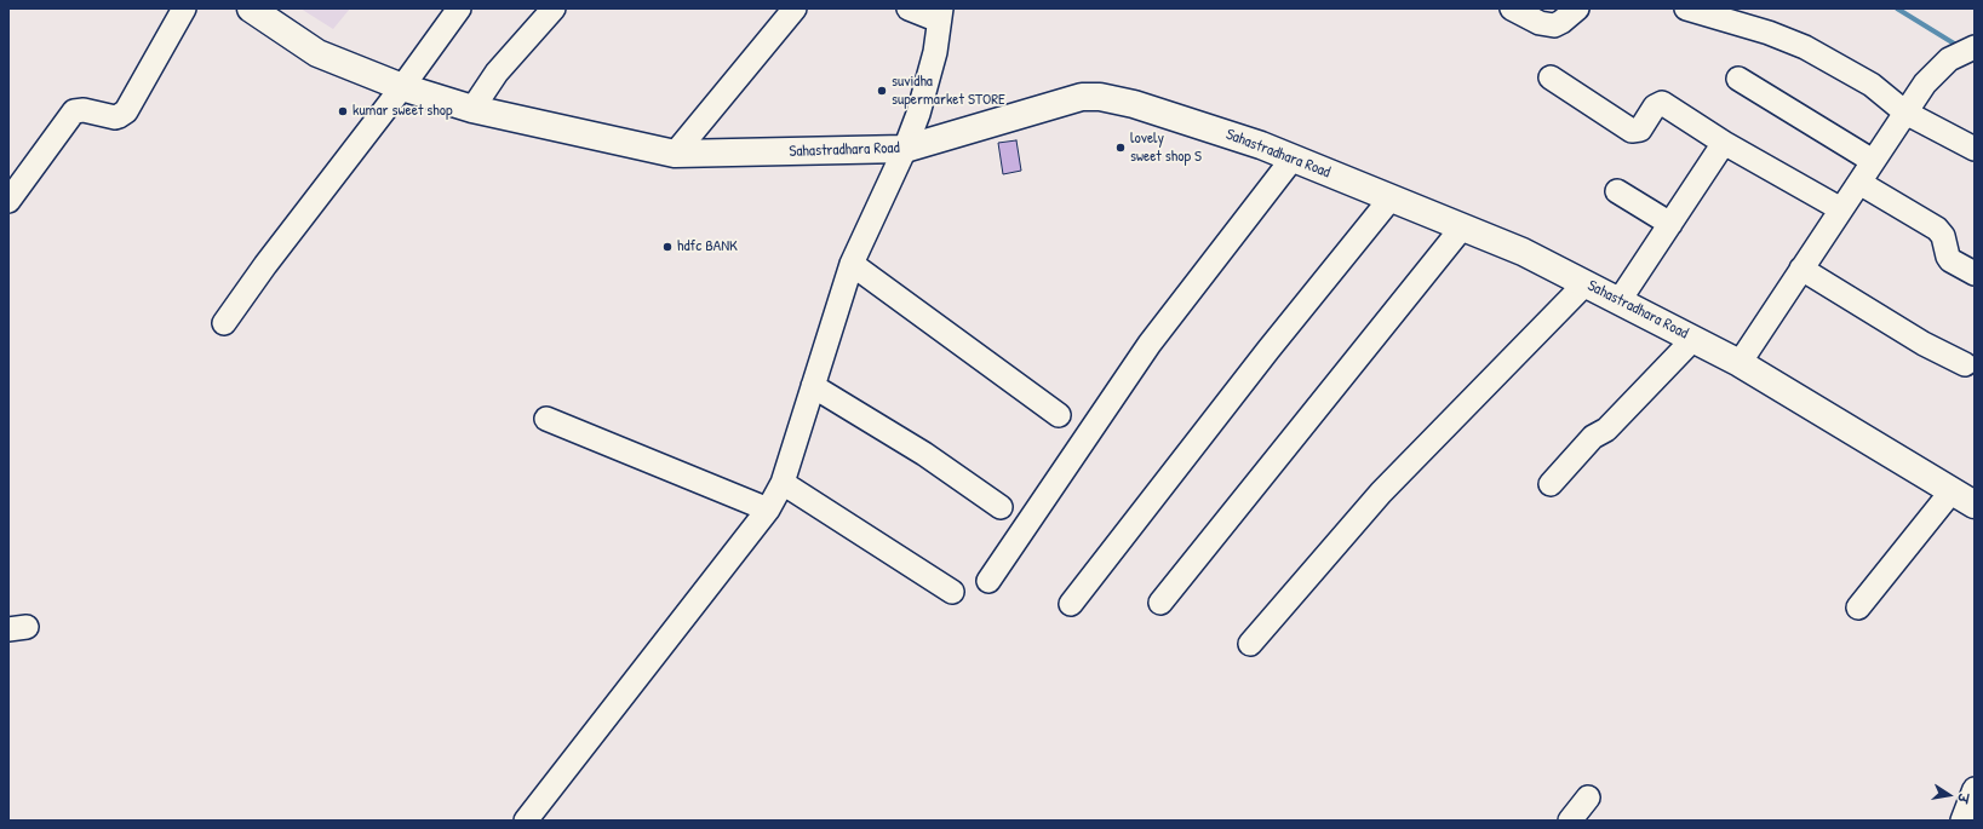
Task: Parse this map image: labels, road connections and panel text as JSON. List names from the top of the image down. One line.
{"streets":{"main road":["Sahastradhara Road"]},"places":["suvidha supermarket STORE","kumar sweet shop","lovely sweet shop S","hdfc BANK"],"north":"right"}
